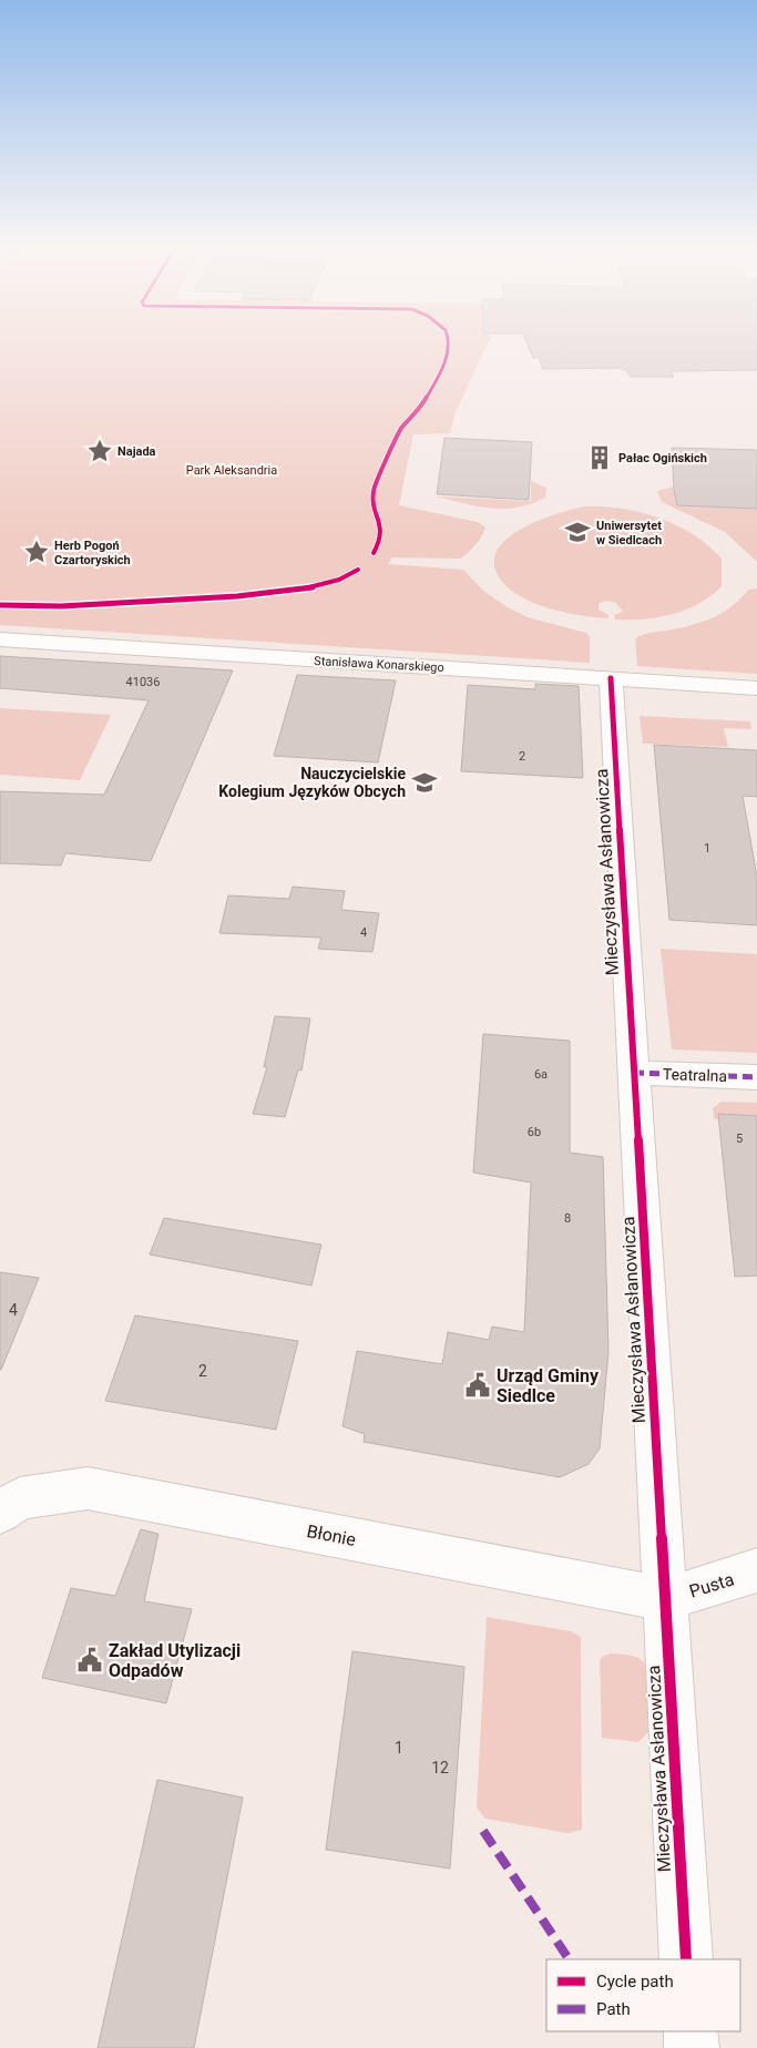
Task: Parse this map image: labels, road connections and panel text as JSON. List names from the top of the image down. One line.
{"streets":{"street":["Stanisława Konarskiego","Mieczysława Asłanowicza","Teatralna","Błonie","Pusta"]},"crossings":[["Stanisława Konarskiego","Mieczysława Asłanowicza"],["Mieczysława Asłanowicza","Teatralna"],["Mieczysława Asłanowicza","Błonie"],["Mieczysława Asłanowicza","Pusta"],["Błonie","Pusta"]],"parks":["Park Aleksandria"],"places":{"place":["Najada","Herb Pogoń Czartoryskich"],"building":["Pałac Ogińskich"],"school or university":["Uniwersytet w Siedlcach","Nauczycielskie Kolegium Języków Obcych"],"public building":["Urząd Gminy Siedlce","Zakład Utylizacji Odpadów"]},"house_numbers":["41036","2","1","4","6a","6b","5","8","4","2","1","12"],"legend":["Cycle path","Path"]}
